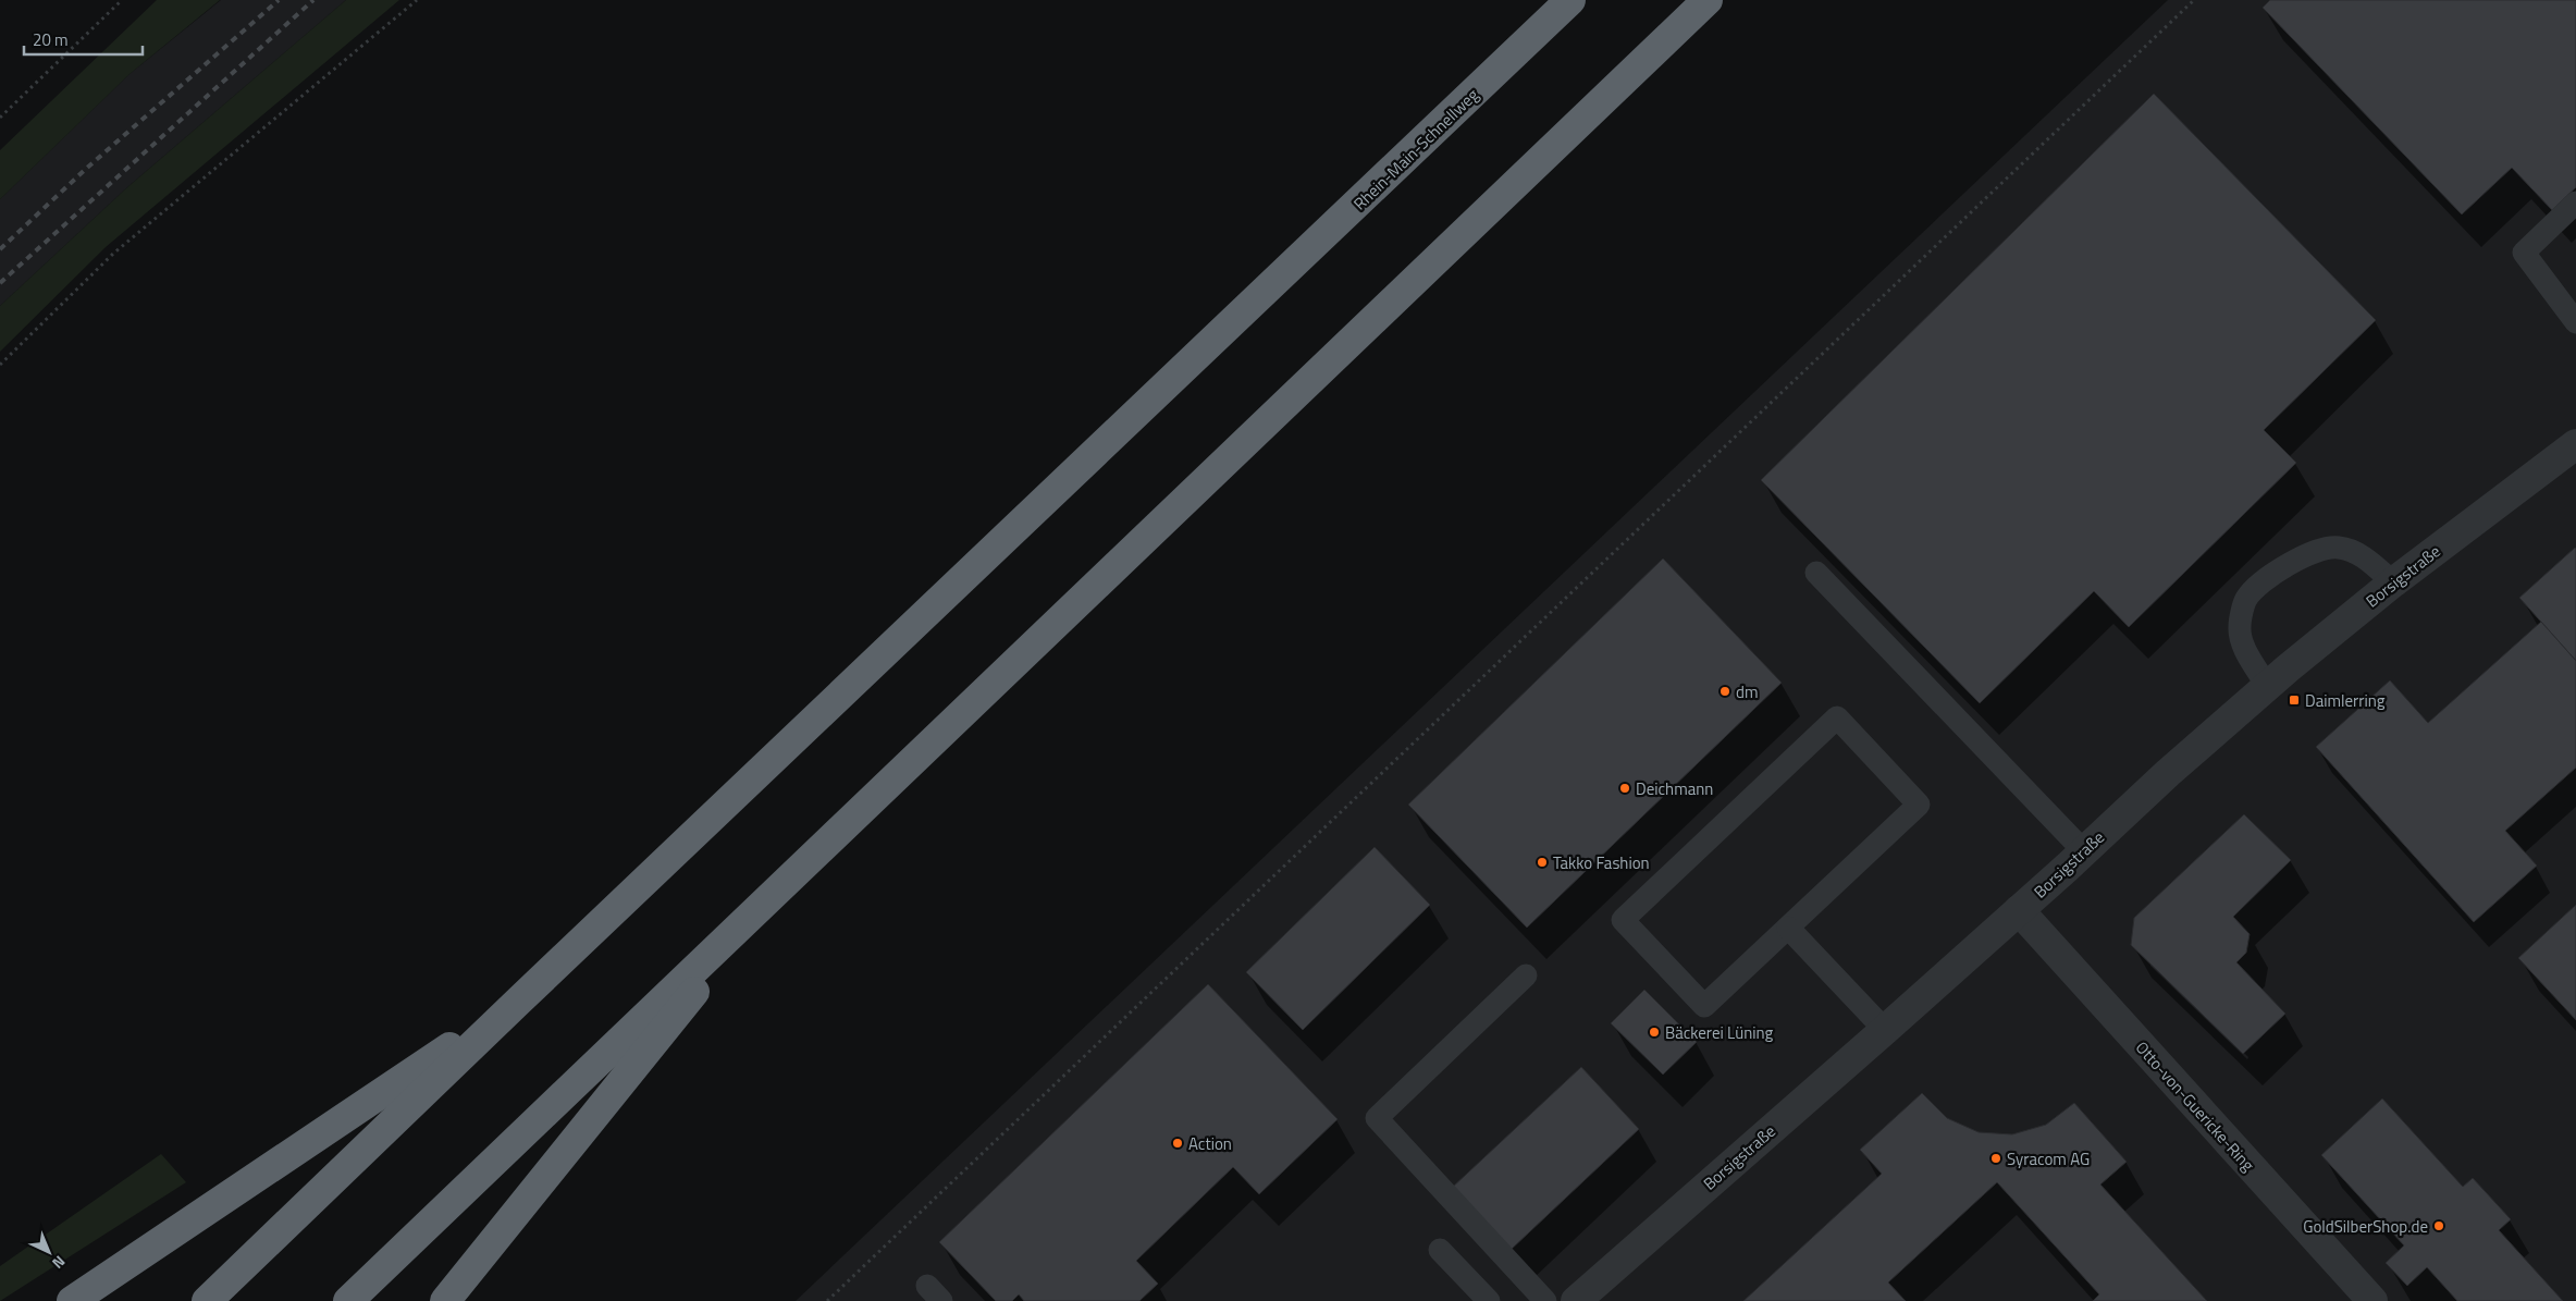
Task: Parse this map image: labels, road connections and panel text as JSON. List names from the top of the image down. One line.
{"streets":{"highway":["Rhein-Main-Schnellweg"],"street":["Borsigstraße","Otto-von-Guericke-Ring"]},"crossings":[["Borsigstraße","Otto-von-Guericke-Ring"]],"places":{"other":["dm","Deichmann","Takko Fashion","Bäckerei Lüning","Action","Syracom AG","GoldSilberShop.de"],"transit":["Daimlerring"]},"scale_bar":"20 m","north":"bottom right"}
